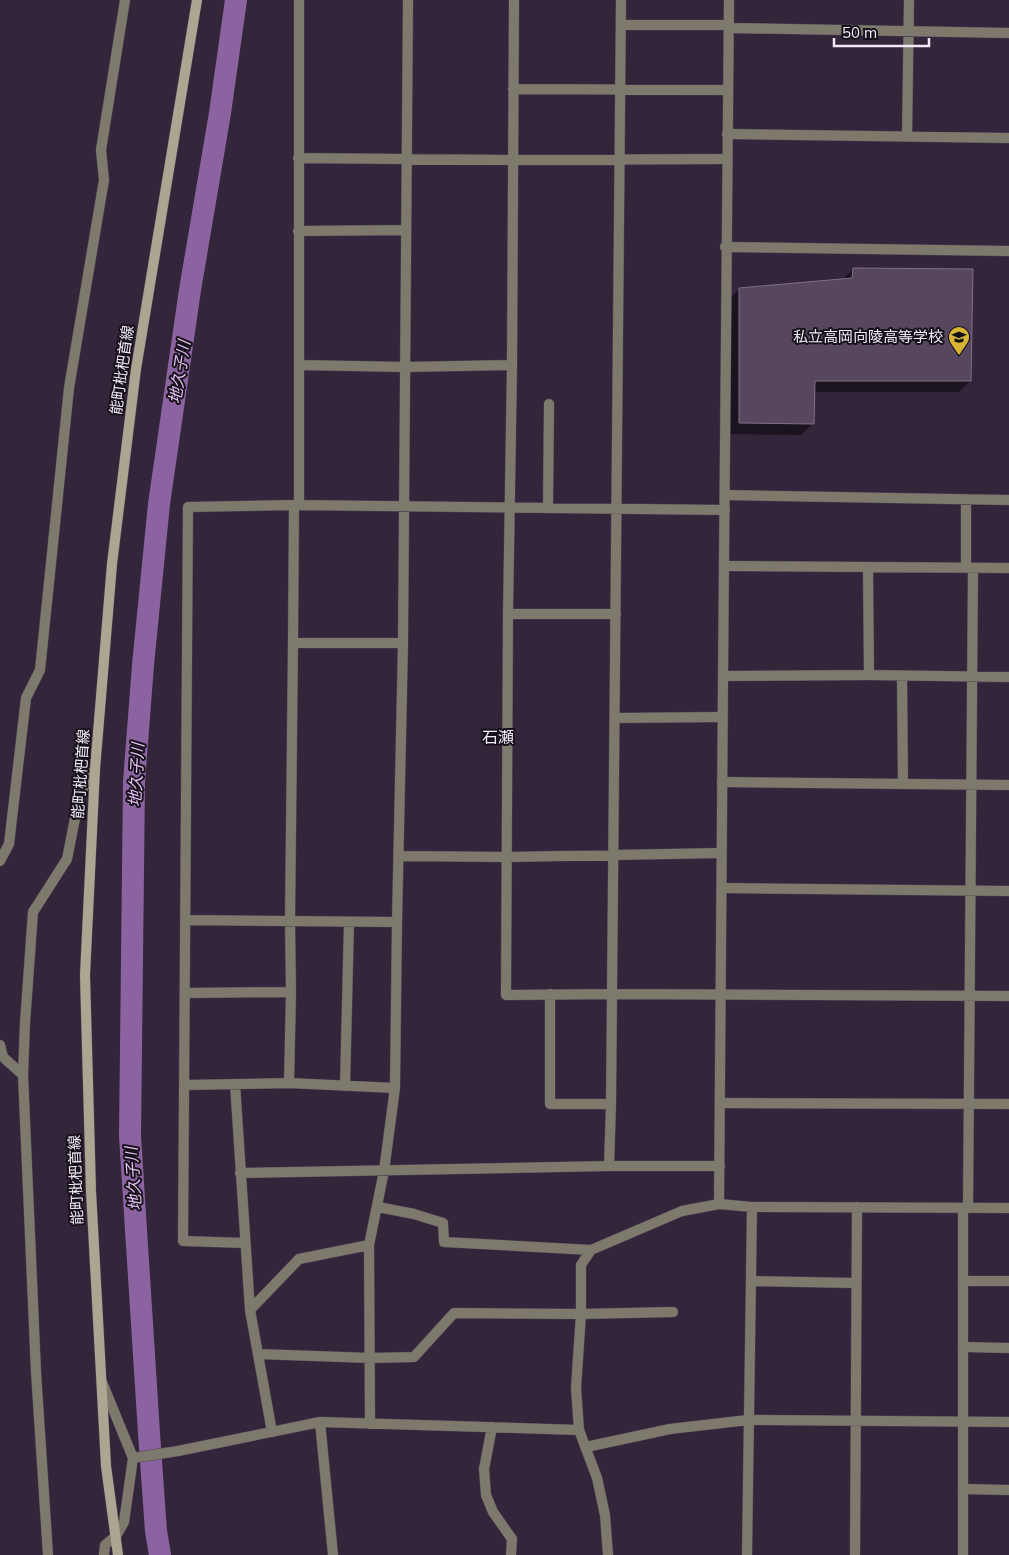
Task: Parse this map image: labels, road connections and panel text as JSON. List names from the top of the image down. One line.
{"streets":{"main road":["能町枇杷首線"]},"districts":["石瀬"],"water":["地久子川"],"places":{"school or university":["私立高岡向陵高等学校"]},"scale_bar":"50 m"}
